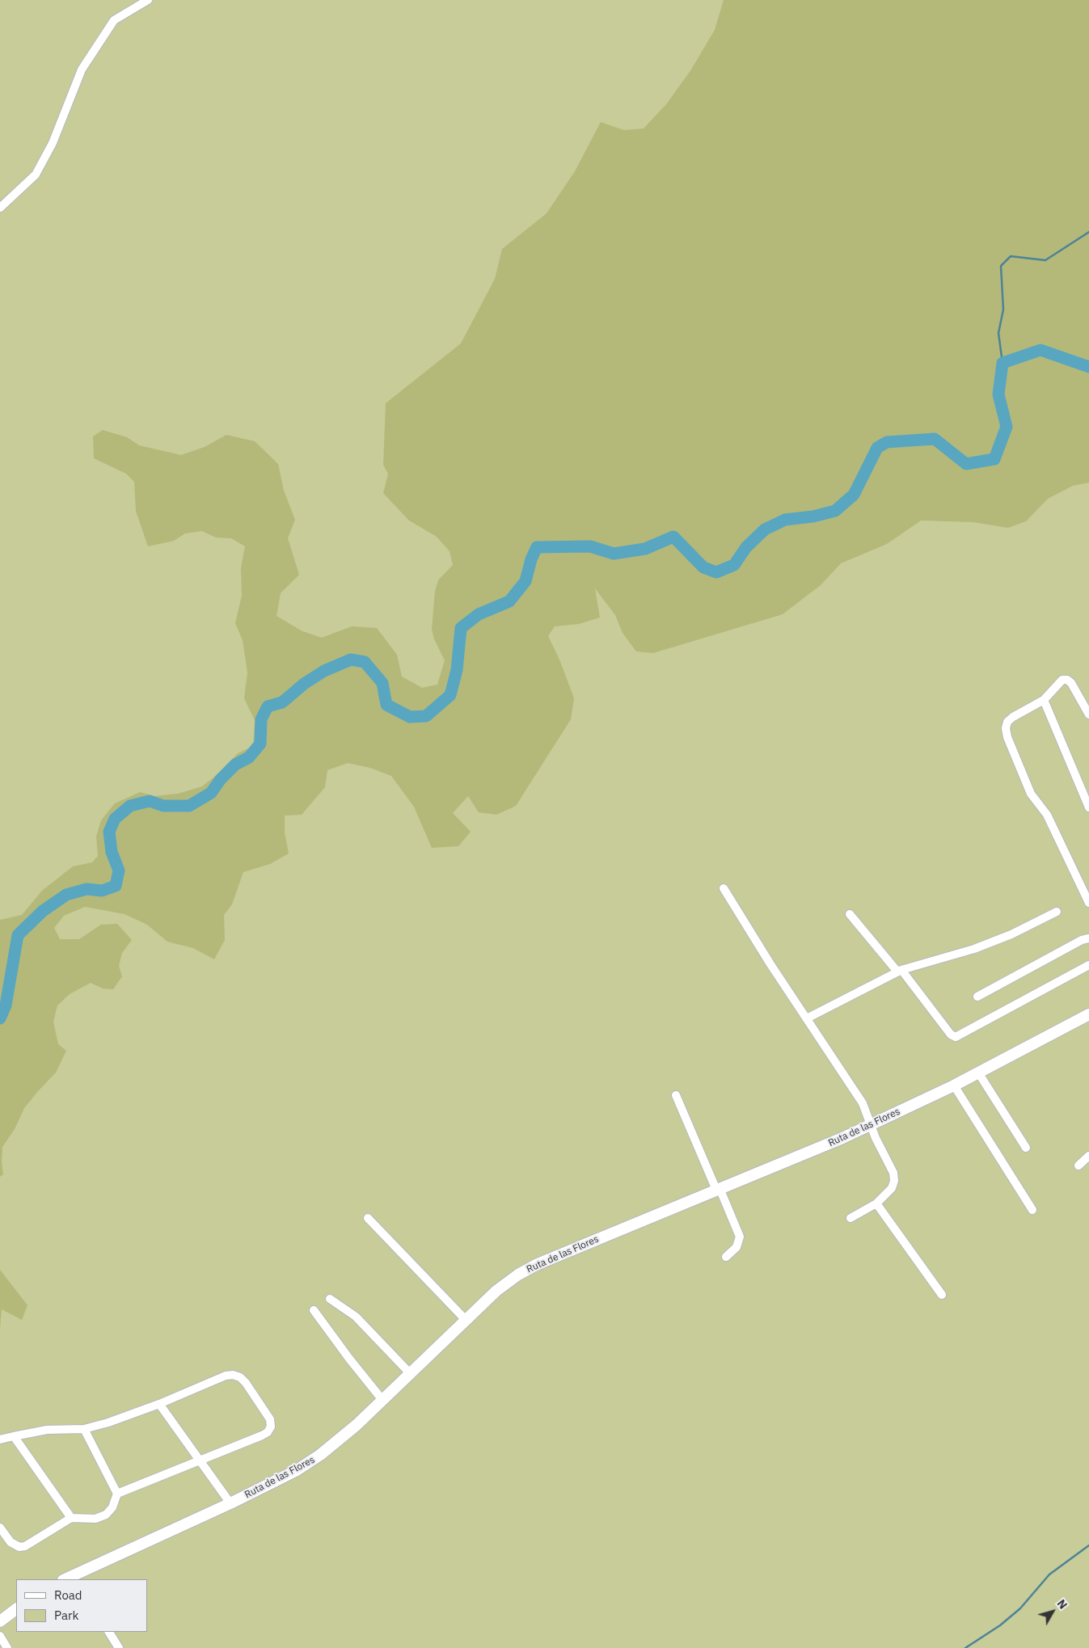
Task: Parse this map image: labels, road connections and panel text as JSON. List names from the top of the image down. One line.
{"streets":{"main road":["Ruta de las Flores"]},"legend":["Road","Park"],"north":"top right"}
